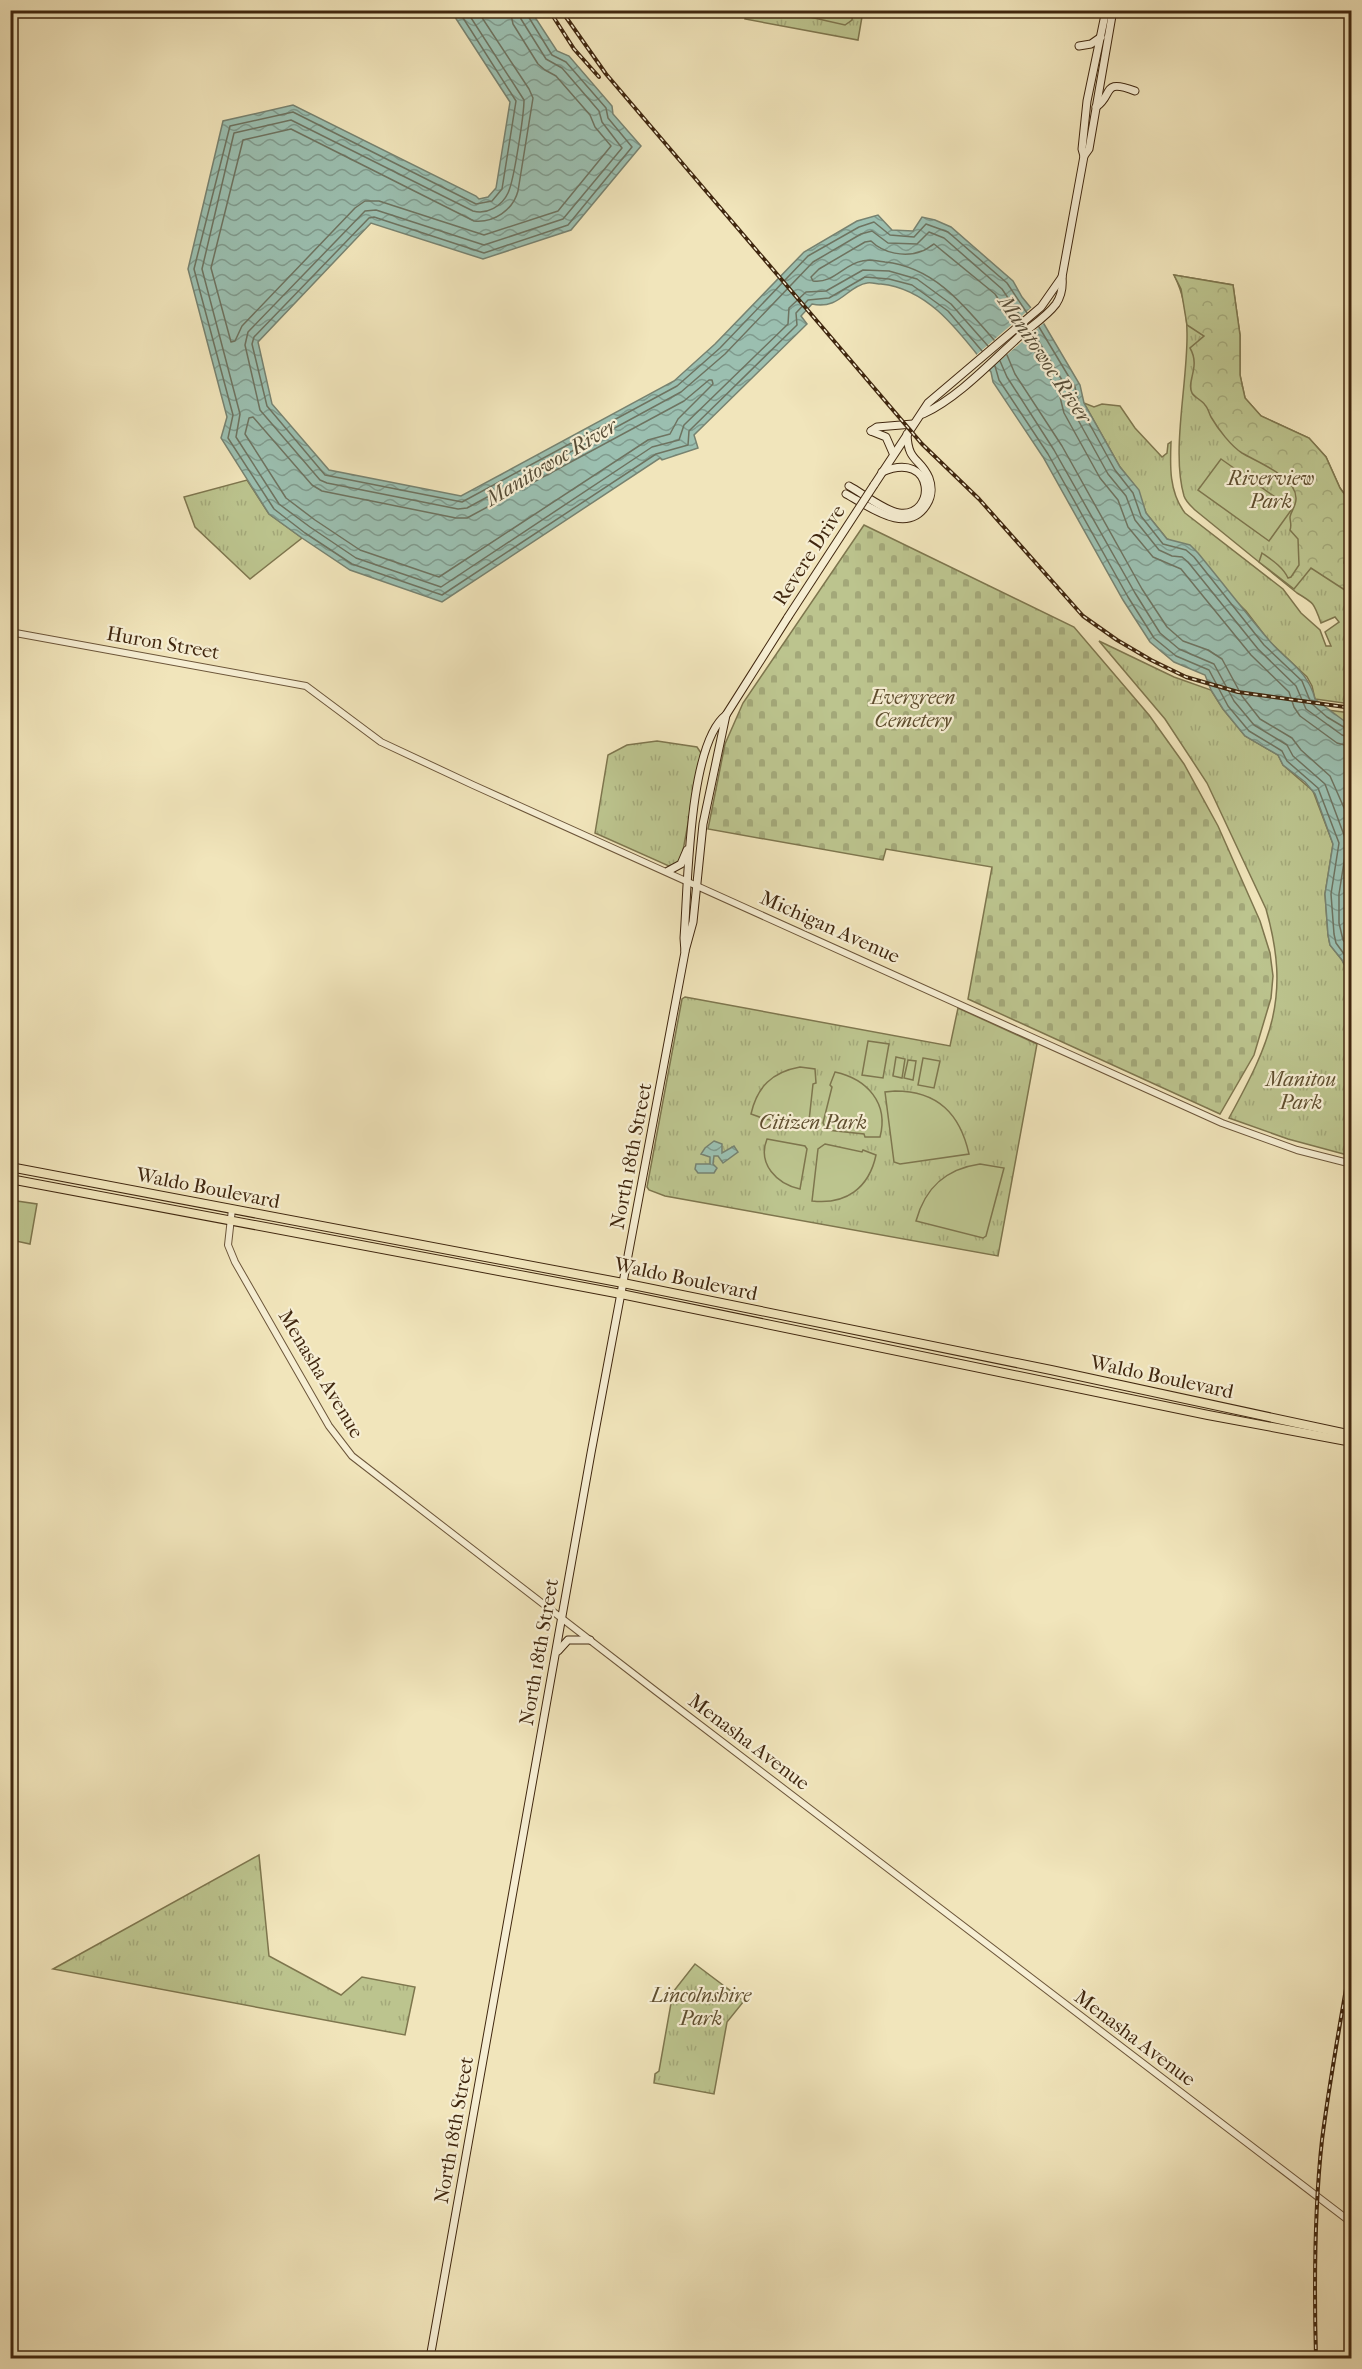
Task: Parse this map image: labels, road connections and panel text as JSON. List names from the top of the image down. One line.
{"streets":{"main road":["Revere Drive","North 18th Street","Waldo Boulevard"],"street":["Huron Street","Michigan Avenue","Menasha Avenue"]},"crossings":[["Revere Drive","North 18th Street"],["Huron Street","Michigan Avenue"],["Michigan Avenue","North 18th Street"],["North 18th Street","Waldo Boulevard"],["North 18th Street","Menasha Avenue"],["Waldo Boulevard","Menasha Avenue"]],"water":["Manitowoc River"],"parks":["Riverview Park","Evergreen Cemetery","Manitou Park","Citizen Park","Lincolnshire Park"]}
